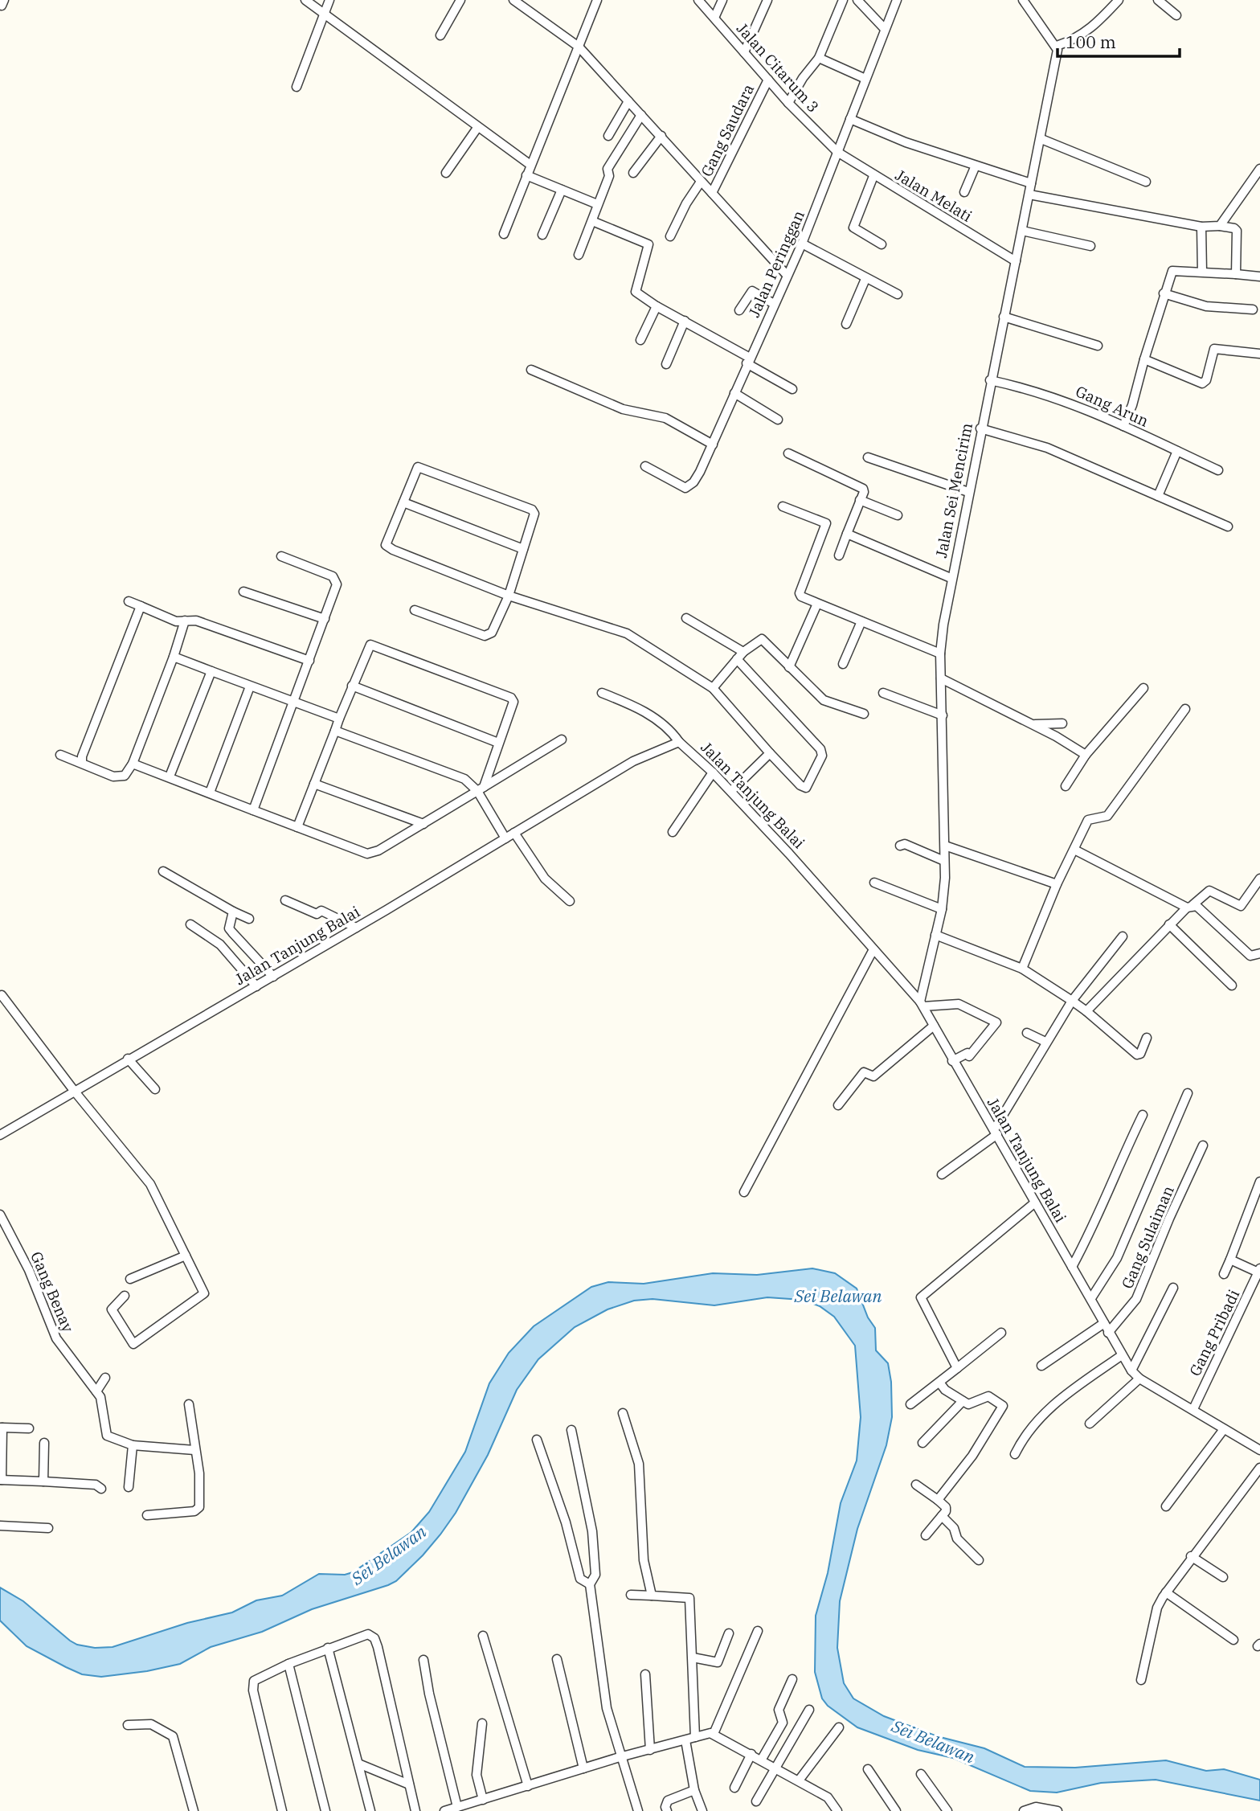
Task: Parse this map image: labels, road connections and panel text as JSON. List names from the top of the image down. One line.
{"streets":{"street":["Jalan Citarum 3","Gang Saudara","Jalan Melati","Jalan Peringgan","Gang Arun","Jalan Sei Mencirim","Jalan Tanjung Balai","Gang Sulaiman","Gang Benay","Gang Pribadi"]},"crossings":[["Jalan Citarum 3","Gang Saudara"],["Jalan Citarum 3","Jalan Melati"],["Jalan Citarum 3","Jalan Peringgan"],["Jalan Melati","Jalan Peringgan"],["Jalan Melati","Jalan Sei Mencirim"],["Gang Arun","Jalan Sei Mencirim"],["Jalan Sei Mencirim","Jalan Tanjung Balai"],["Jalan Tanjung Balai","Gang Sulaiman"],["Jalan Tanjung Balai","Gang Pribadi"]],"water":["Sei Belawan"],"scale_bar":"100 m"}
